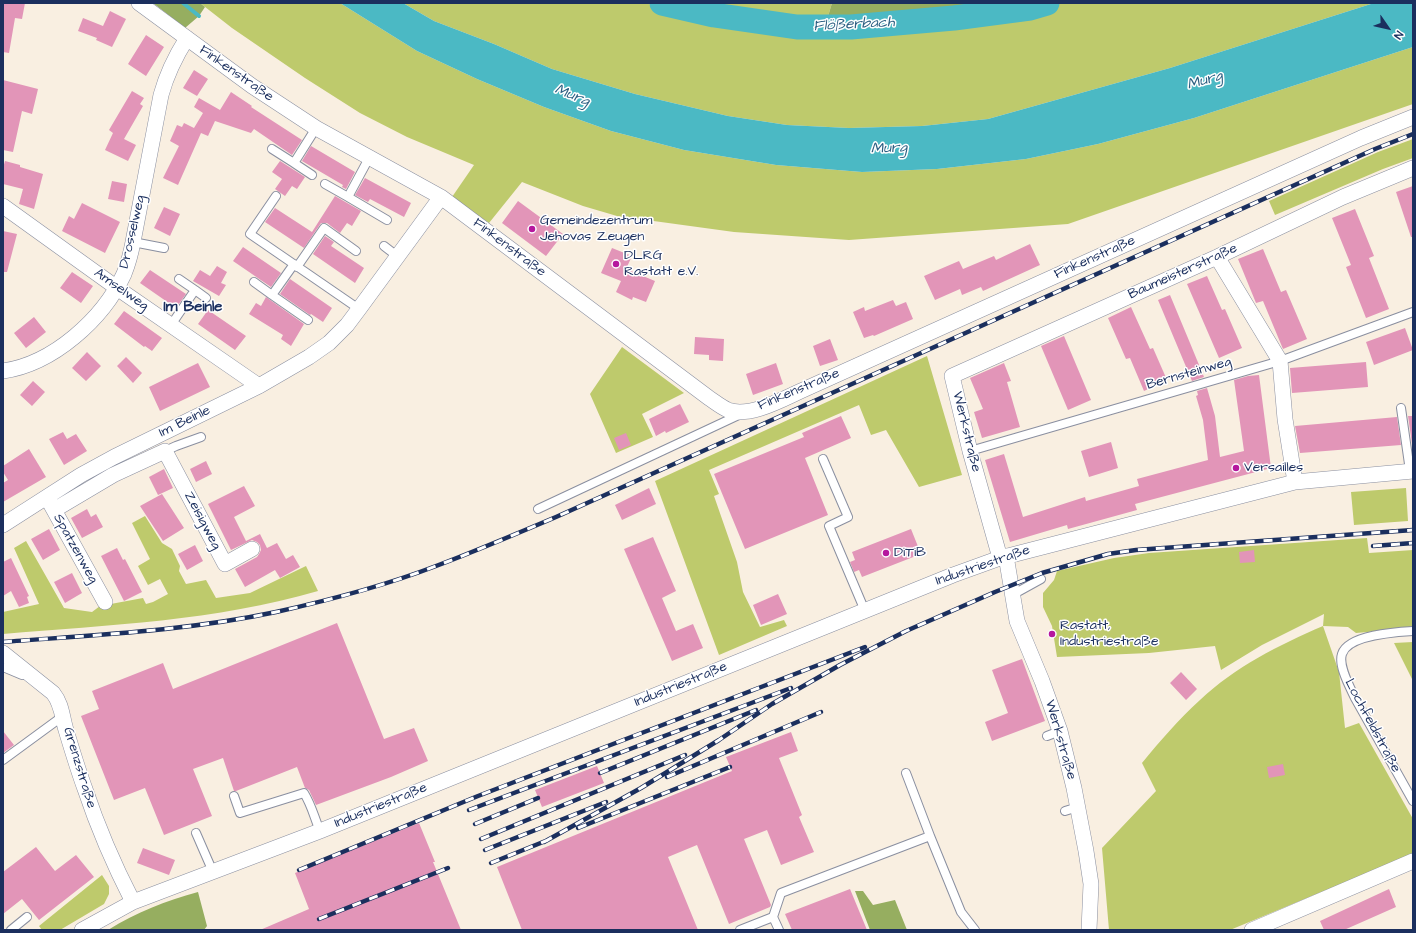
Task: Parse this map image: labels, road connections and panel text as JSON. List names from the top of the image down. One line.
{"streets":{"street":["Finkenstraße","Drosselweg","Baumeisterstraße","Amselweg","Im Beinle","Werkstraße","Zeisigweg","Spatzenweg","Industriestraße","Grenzstraße"],"lane":["Bernsteinweg","Lochfeldstraße"]},"crossings":[["Finkenstraße","Drosselweg"],["Finkenstraße","Im Beinle"],["Drosselweg","Amselweg"],["Baumeisterstraße","Werkstraße"],["Amselweg","Im Beinle"],["Bernsteinweg","Werkstraße"],["Im Beinle","Zeisigweg"],["Im Beinle","Spatzenweg"],["Werkstraße","Industriestraße"],["Industriestraße","Grenzstraße"]],"districts":["Im Beinle"],"water":["Flößerbach","Murg"],"places":["Gemeindezentrum Jehovas Zeugen","DLRG Rastatt e.V.","Versailles","DiTiB","Rastatt, Industriestraße"],"north":"bottom right"}
